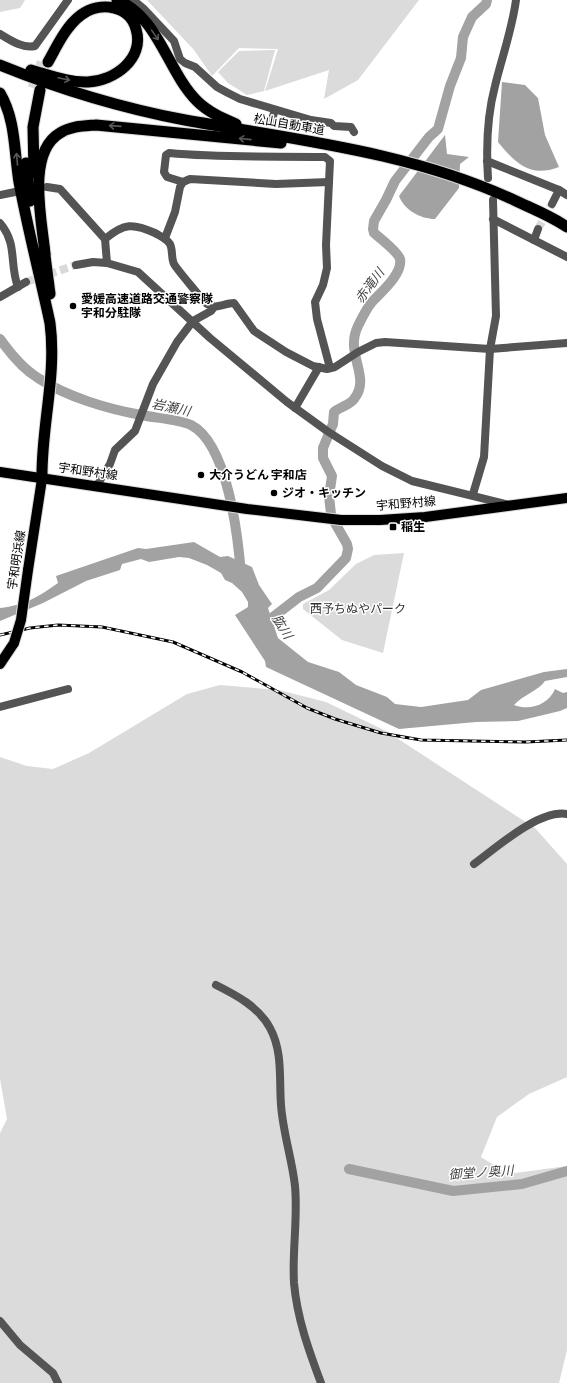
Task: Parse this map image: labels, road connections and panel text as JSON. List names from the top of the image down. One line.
{"streets":{"highway":["松山自動車道"],"main road":["宇和野村線","宇和明浜線"]},"crossings":[["宇和野村線","宇和明浜線"]],"water":["赤滝川","岩瀬川","肱川","御堂ノ奥川"],"parks":["西予ちぬやパーク"],"places":{"other":["愛媛高速道路交通警察隊 宇和分駐隊","大介うどん 宇和店","ジオ・キッチン"],"transit":["稲生"]}}
